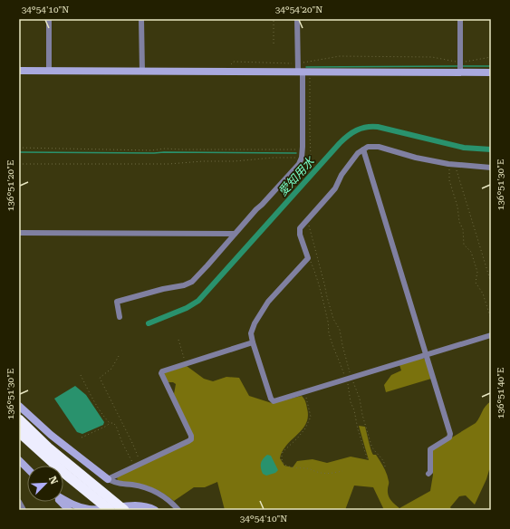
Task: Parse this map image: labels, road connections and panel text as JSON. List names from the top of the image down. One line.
{"water":["愛知用水"],"north":"top right","coordinates":["34°54'10\"N","34°54'20\"N","136°51'30\"E","136°51'20\"E","136°51'40\"E"]}
